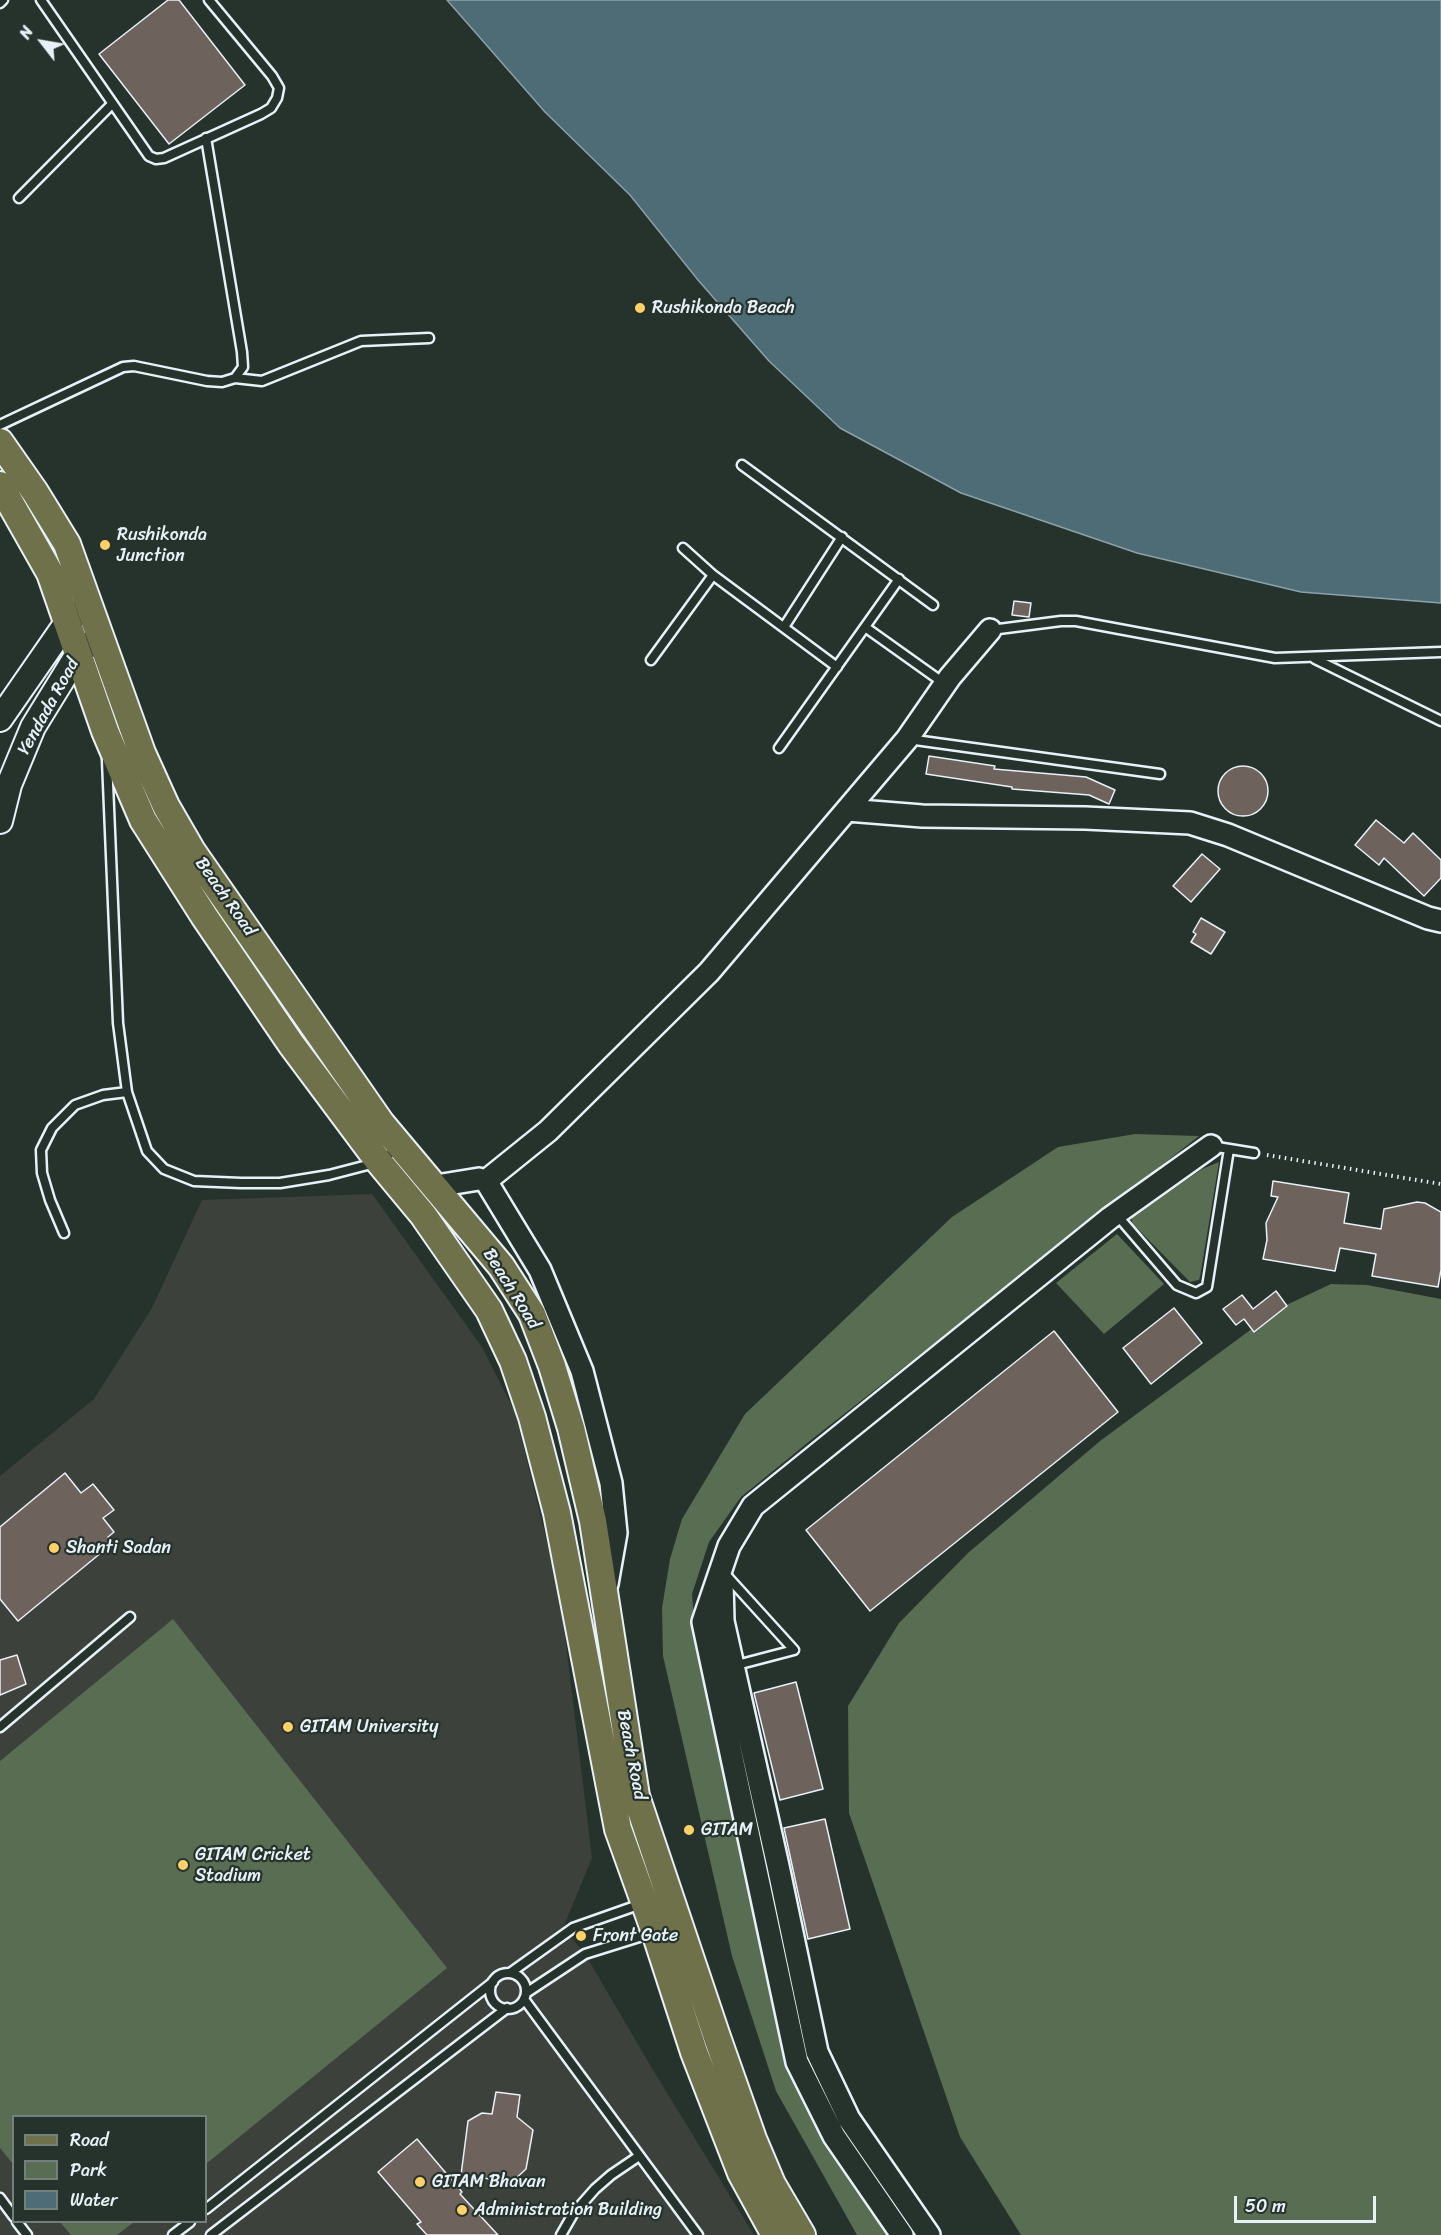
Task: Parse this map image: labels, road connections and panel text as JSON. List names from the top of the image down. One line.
{"streets":{"main road":["Yendada Road","Beach Road"]},"crossings":[["Yendada Road","Beach Road"]],"places":["Rushikonda Beach","Rushikonda Junction","Shanti Sadan","GITAM University","GITAM","GITAM Cricket Stadium","Front Gate","GITAM Bhavan","Administration Building"],"legend":["Road","Park","Water"],"scale_bar":"50 m","north":"top left"}
